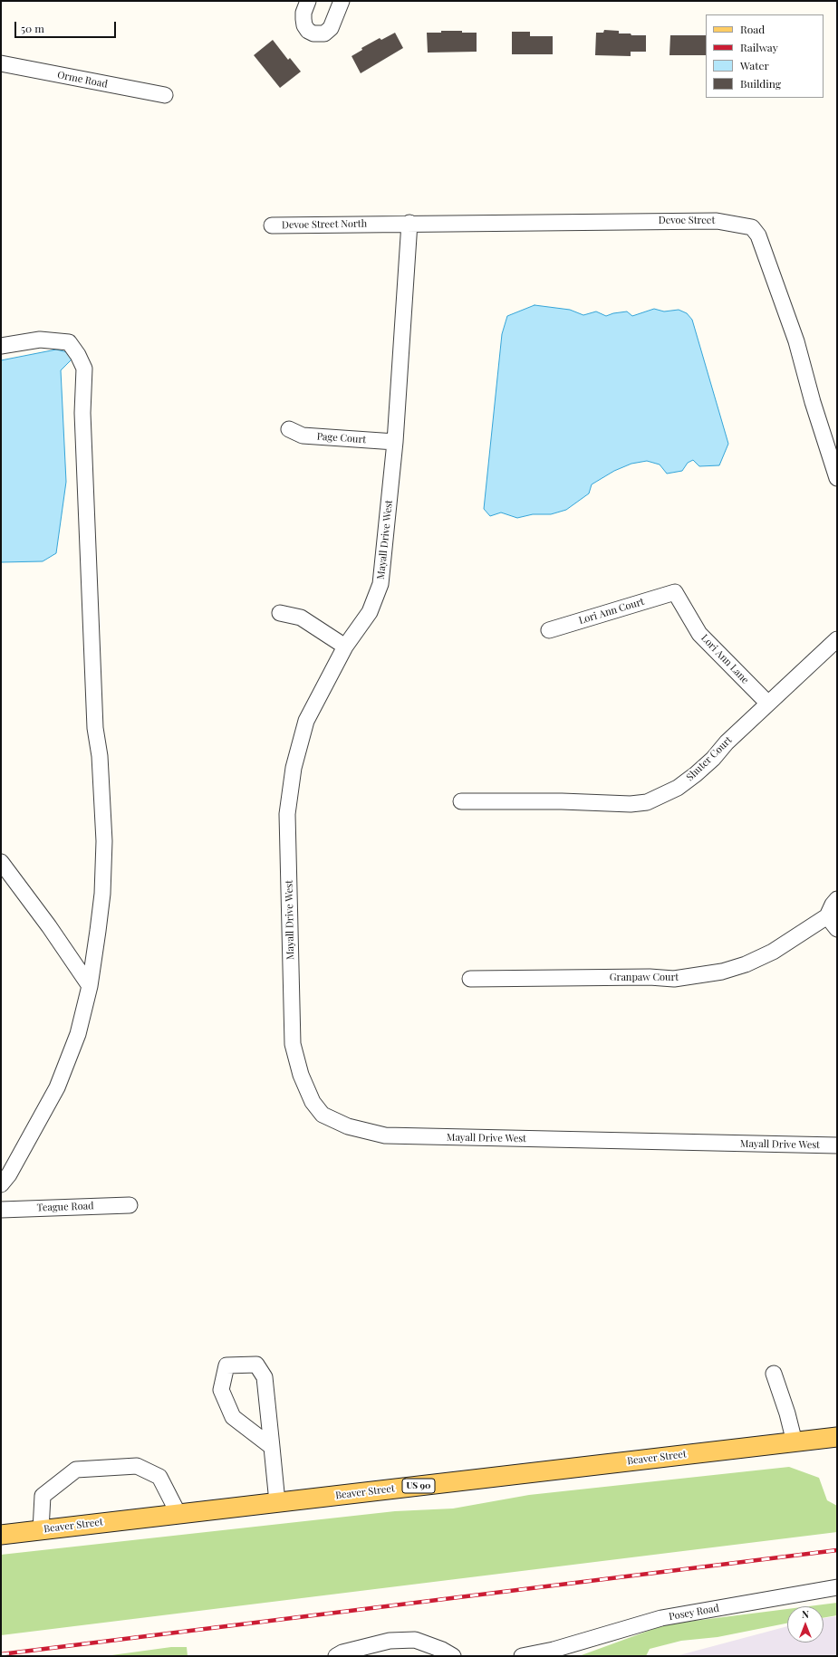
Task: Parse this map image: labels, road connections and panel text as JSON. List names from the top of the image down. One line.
{"streets":{"main road":["Beaver Street","US 90"],"street":["Orme Road","Devoe Street","Devoe Street North","Page Court","Mayall Drive West","Lori Ann Court","Lori Ann Lane","Shuter Court","Granpaw Court","Teague Road","Posey Road"]},"crossings":[["Devoe Street","Devoe Street North"],["Devoe Street","Mayall Drive West"],["Page Court","Mayall Drive West"],["Lori Ann Court","Lori Ann Lane"],["Lori Ann Lane","Shuter Court"]],"legend":["Road","Railway","Water","Building"],"scale_bar":"50 m","north":"top"}
